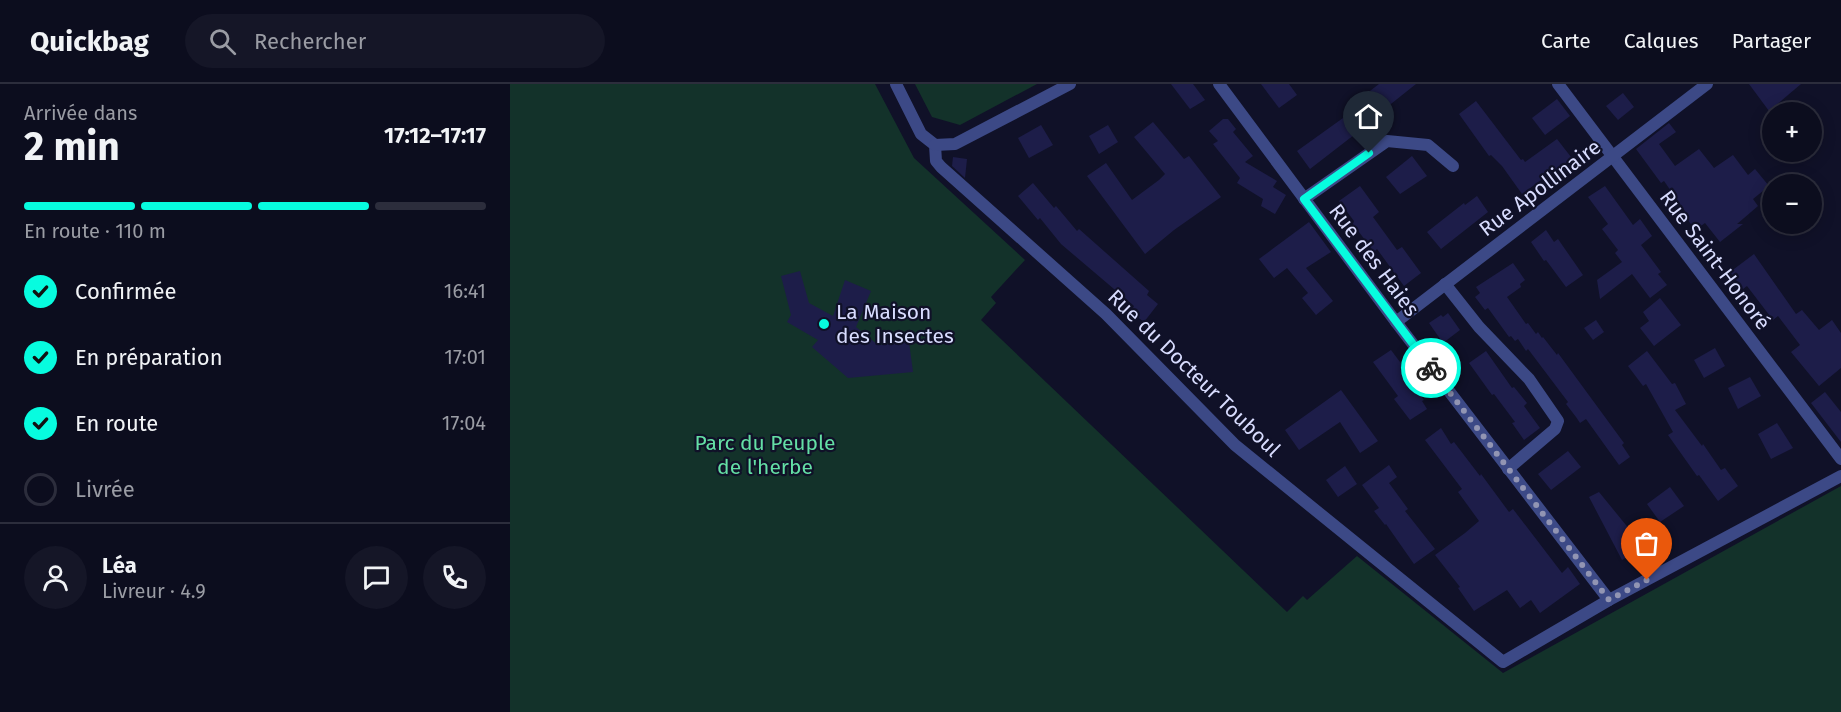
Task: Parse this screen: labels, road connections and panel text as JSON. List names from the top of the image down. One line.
{"streets":{"street":["Rue Apollinaire","Rue des Haies","Rue Saint-Honoré","Rue du Docteur Touboul"]},"crossings":[["Rue Apollinaire","Rue des Haies"],["Rue Apollinaire","Rue Saint-Honoré"],["Rue des Haies","Rue du Docteur Touboul"]],"parks":["Parc du Peuple de l'herbe"],"places":["La Maison des Insectes"],"page":{"header":"Quickbag","search":"Rechercher","nav":["Carte","Calques","Partager"],"heading":["2 min","Arrivée dans","17:12–17:17"],"panel":["Léa","Livreur · 4.9"],"map_buttons":["+","−"],"bar":"En route · 110 m","list":[["Confirmée","16:41"],["En préparation","17:01"],["En route","17:04"],"Livrée"]}}
